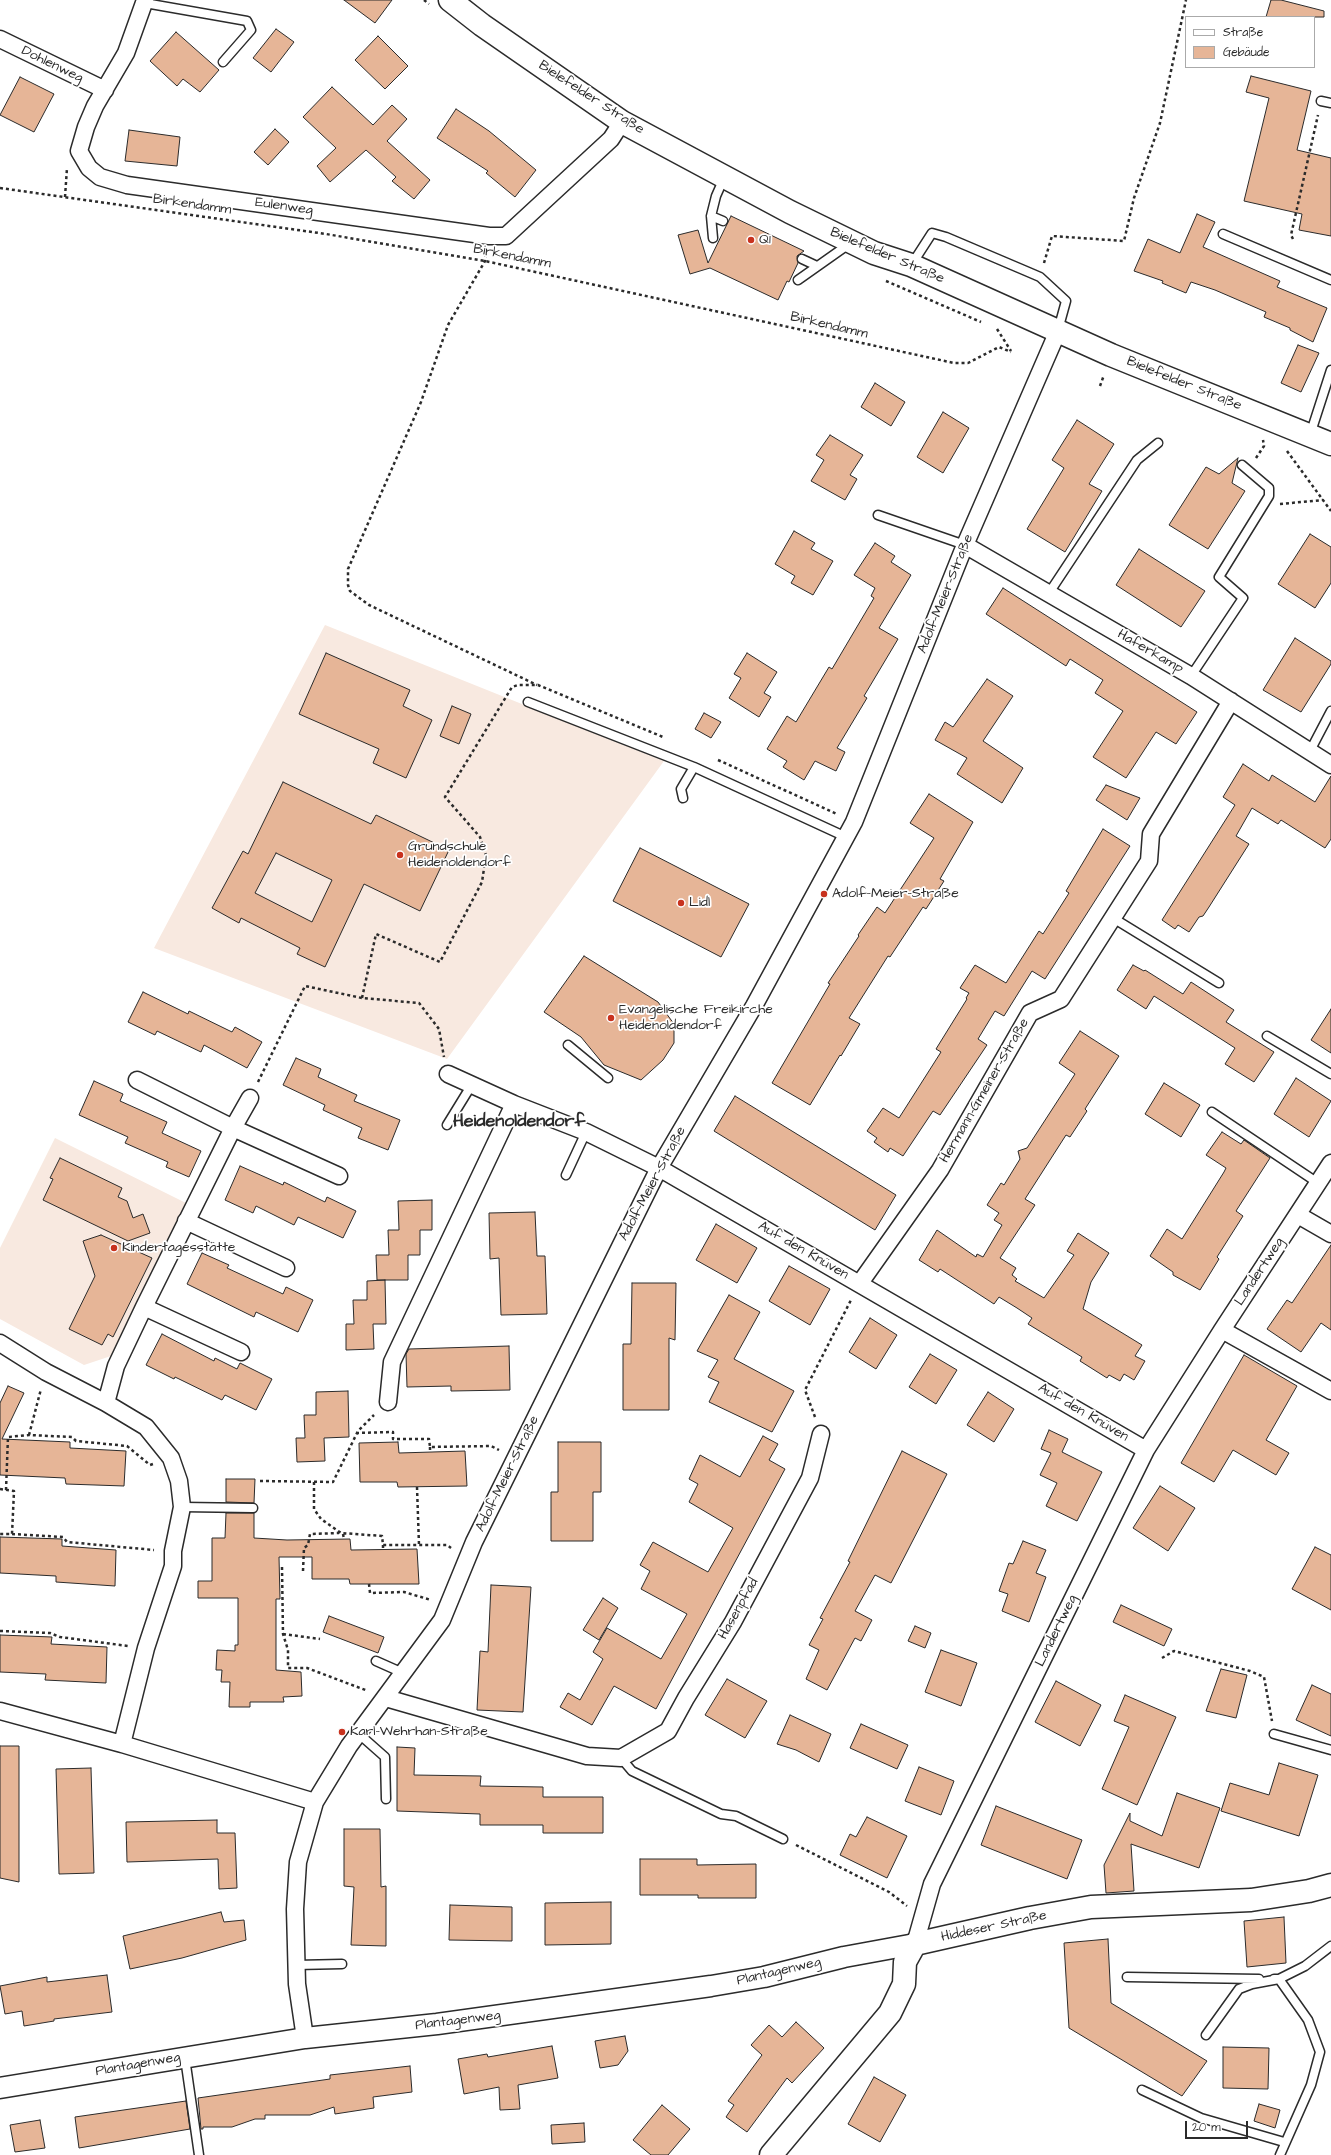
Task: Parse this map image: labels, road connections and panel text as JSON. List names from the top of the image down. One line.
{"streets":{"main road":["Bielefelder Straße","Hiddeser Straße"],"street":["Dohlenweg","Eulenweg","Adolf-Meier-Straße","Haferkamp","Hermann-Gmeiner-Straße","Auf den Knüven","Landertweg","Hasenpfad","Plantagenweg"],"path":["Birkendamm"]},"crossings":[["Dohlenweg","Eulenweg"],["Bielefelder Straße","Eulenweg"],["Bielefelder Straße","Adolf-Meier-Straße"],["Adolf-Meier-Straße","Haferkamp"],["Adolf-Meier-Straße","Auf den Knüven"],["Adolf-Meier-Straße","Plantagenweg"],["Haferkamp","Hermann-Gmeiner-Straße"],["Hermann-Gmeiner-Straße","Auf den Knüven"],["Auf den Knüven","Landertweg"],["Landertweg","Hiddeser Straße"],["Landertweg","Plantagenweg"],["Hiddeser Straße","Plantagenweg"]],"districts":["Heidenoldendorf"],"places":["Q1","Grundschule Heidenoldendorf","Adolf-Meier-Straße","Lidl","Evangelische Freikirche Heidenoldendorf","Kindertagesstätte","Karl-Wehrhan-Straße"],"legend":["Straße","Gebäude"],"scale_bar":"20 m"}
